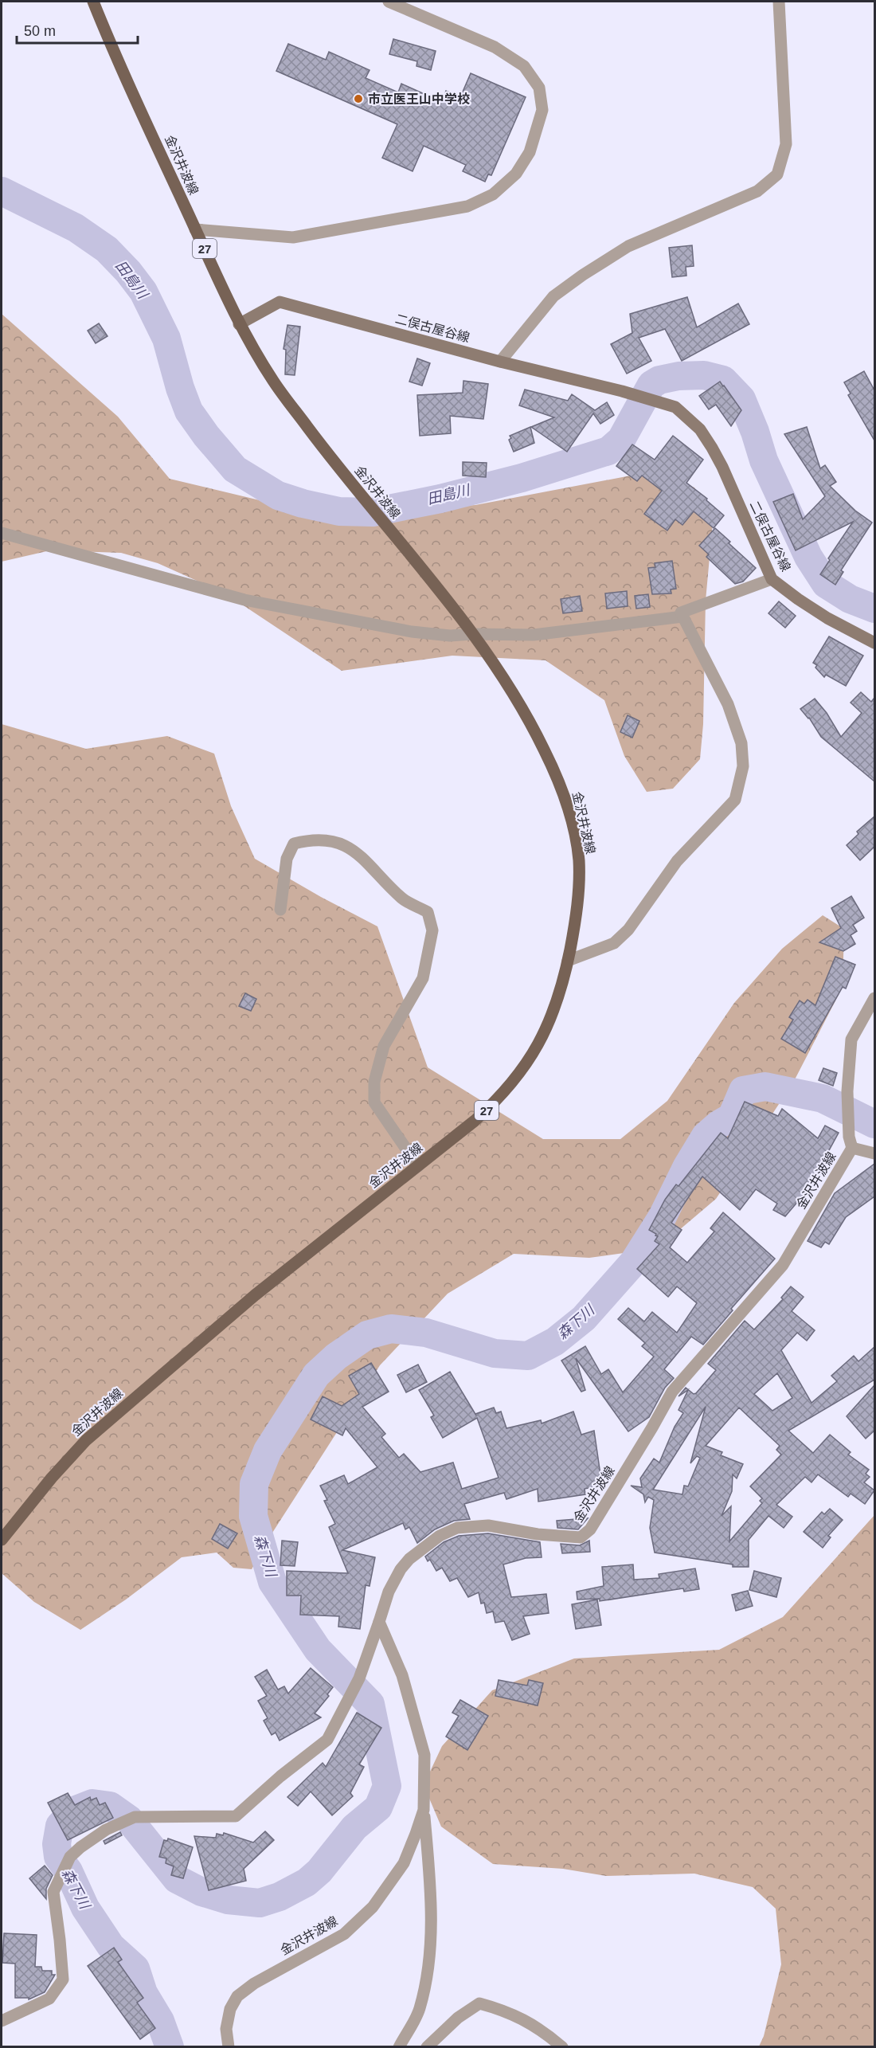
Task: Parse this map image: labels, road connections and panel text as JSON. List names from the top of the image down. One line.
{"streets":{"main road":["金沢井波線","27","二俣古屋谷線"]},"crossings":[["金沢井波線","二俣古屋谷線"]],"water":["田島川","森下川"],"places":["市立医王山中学校"],"scale_bar":"50 m"}
